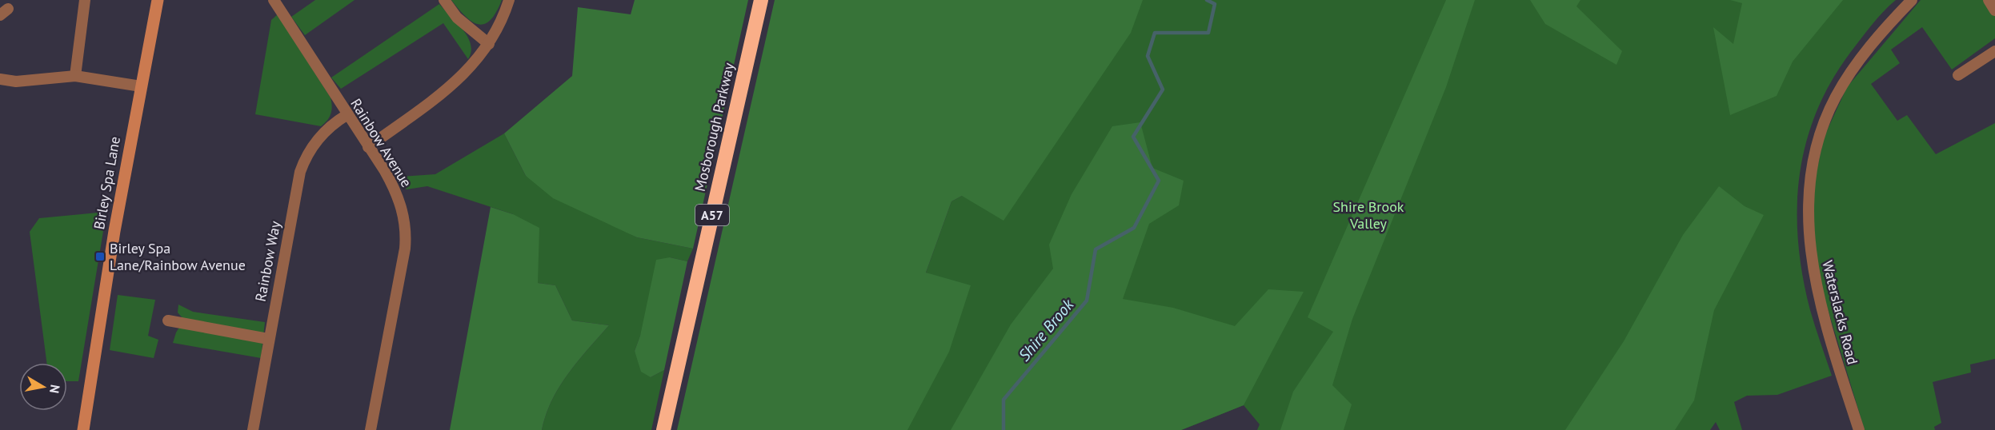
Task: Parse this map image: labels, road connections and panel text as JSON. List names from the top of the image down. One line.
{"streets":{"highway":["Mosborough Parkway","A57"],"street":["Rainbow Avenue","Birley Spa Lane","Rainbow Way","Waterslacks Road"]},"crossings":[["Rainbow Avenue","Rainbow Way"]],"water":["Shire Brook"],"parks":["Shire Brook Valley"],"places":{"transit":["Birley Spa Lane/Rainbow Avenue"]},"north":"right"}
